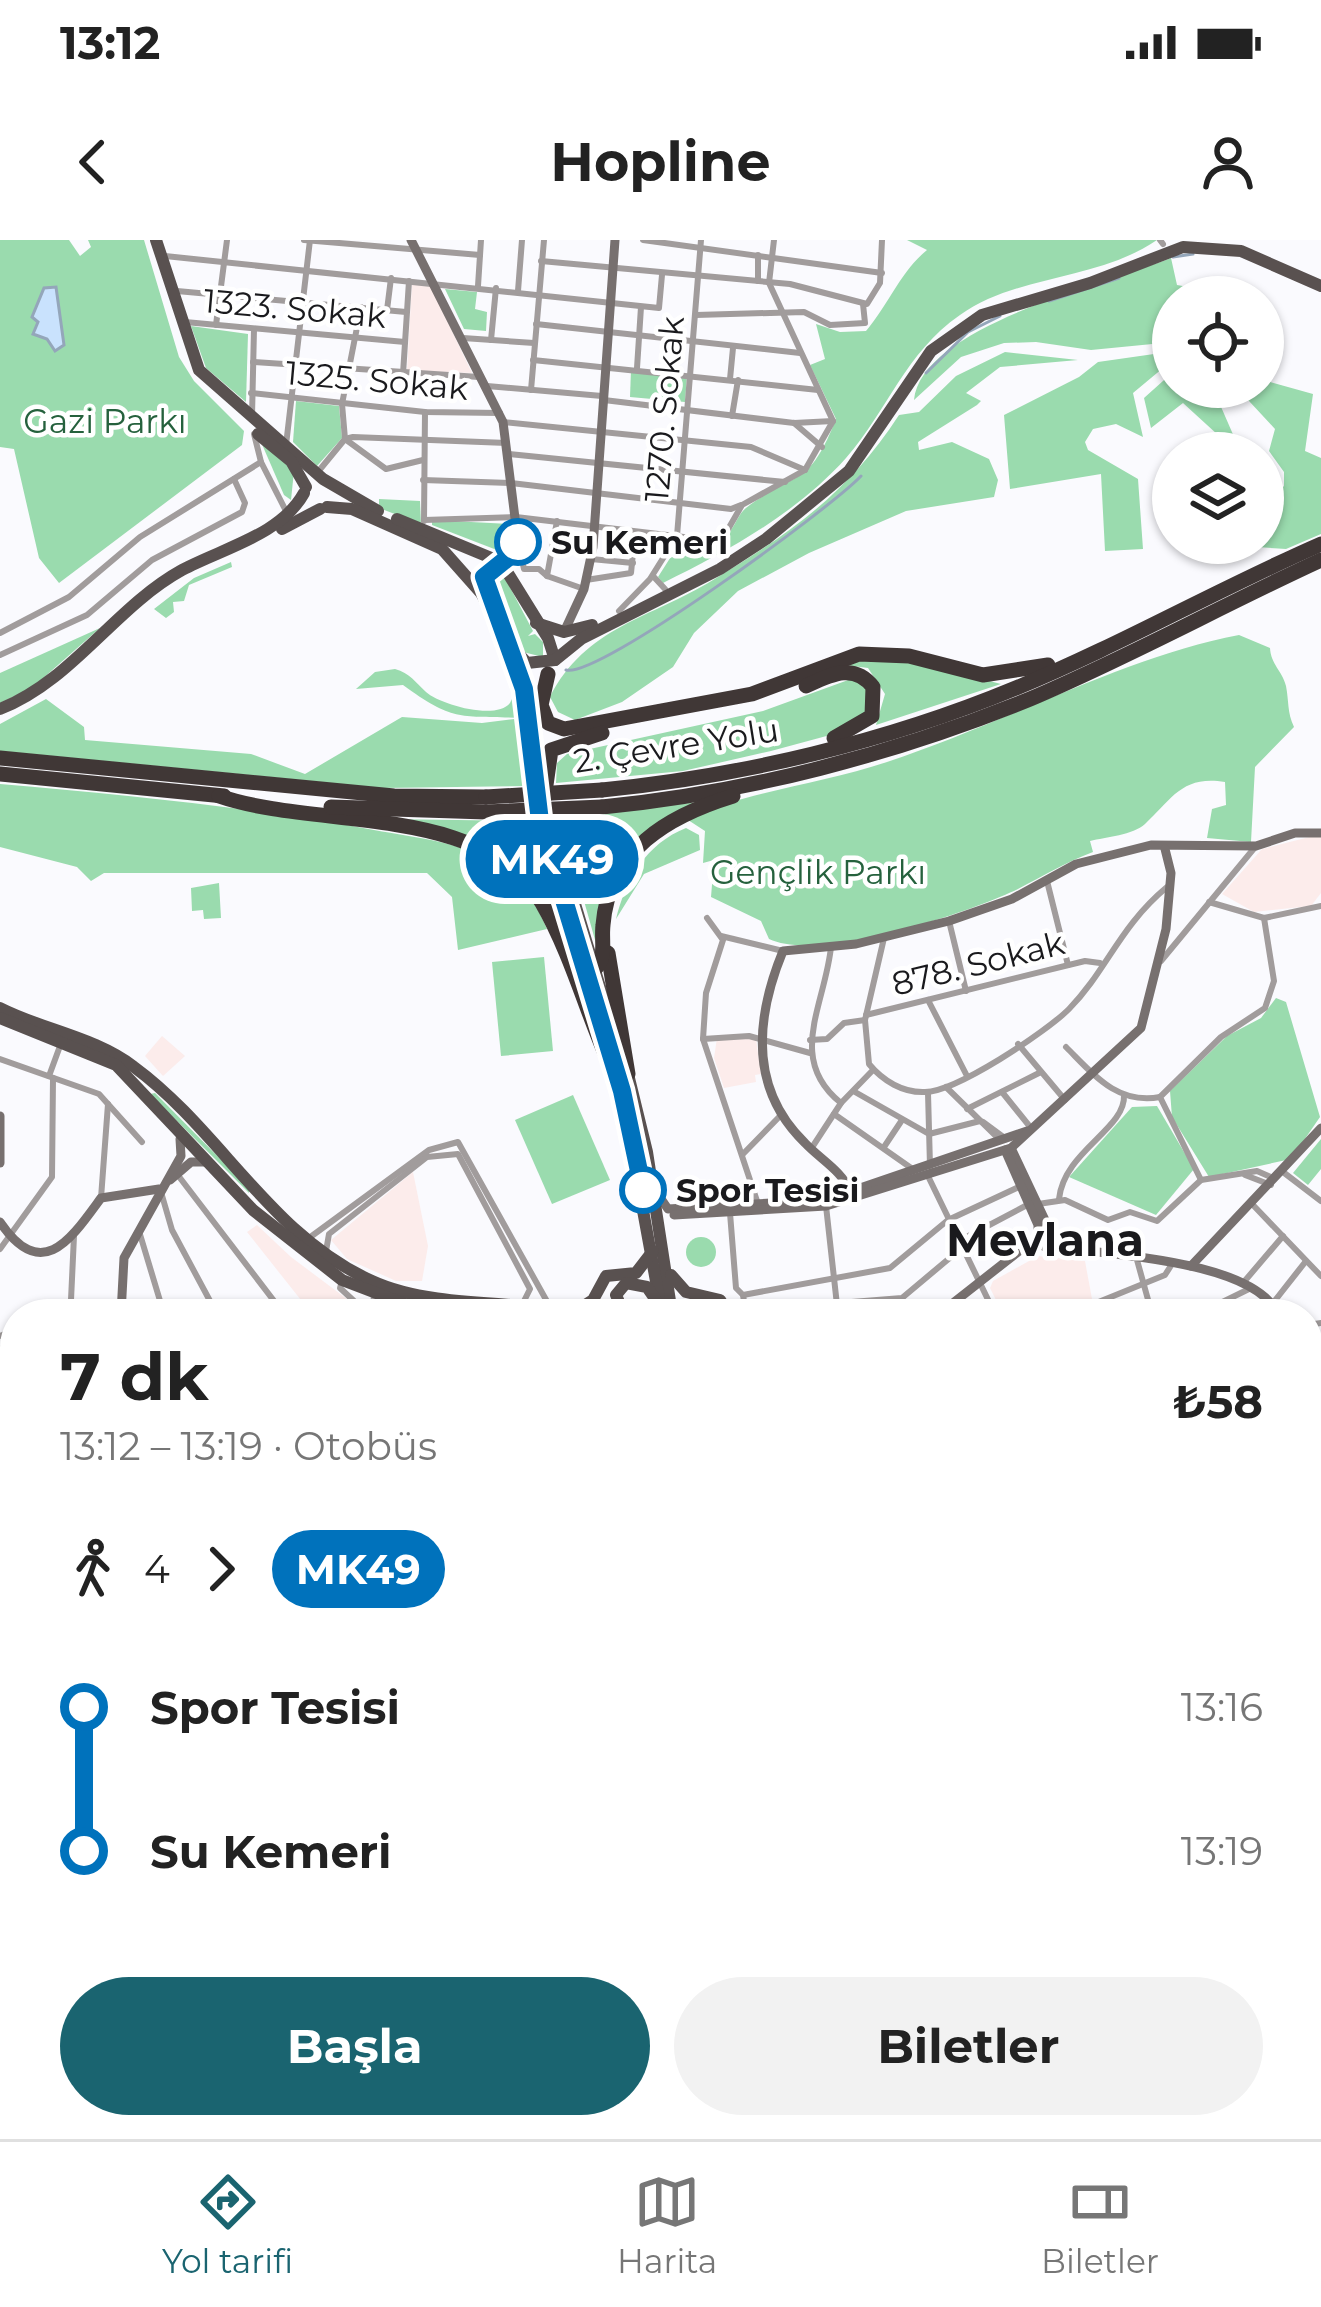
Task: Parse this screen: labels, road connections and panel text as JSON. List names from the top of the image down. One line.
{"streets":{"highway":["2. Çevre Yolu"],"street":["1323. Sokak","1325. Sokak","1270. Sokak","878. Sokak"]},"crossings":[["1325. Sokak","1270. Sokak"]],"districts":["Mevlana"],"parks":["Gazi Parkı","Gençlik Parkı"],"places":["Su Kemeri","Spor Tesisi"],"lines":["bus line MK49"],"page":{"status":"13:12","header":"Hopline","on_map":"MK49","heading":["7 dk","13:12 – 13:19 · Otobüs","₺58"],"legs":["4","MK49"],"list":[{"name":"Spor Tesisi","value":"13:16"},{"name":"Su Kemeri","value":"13:19"}],"buttons":["Başla","Biletler"],"tabs":["Yol tarifi","Harita","Biletler"]}}
